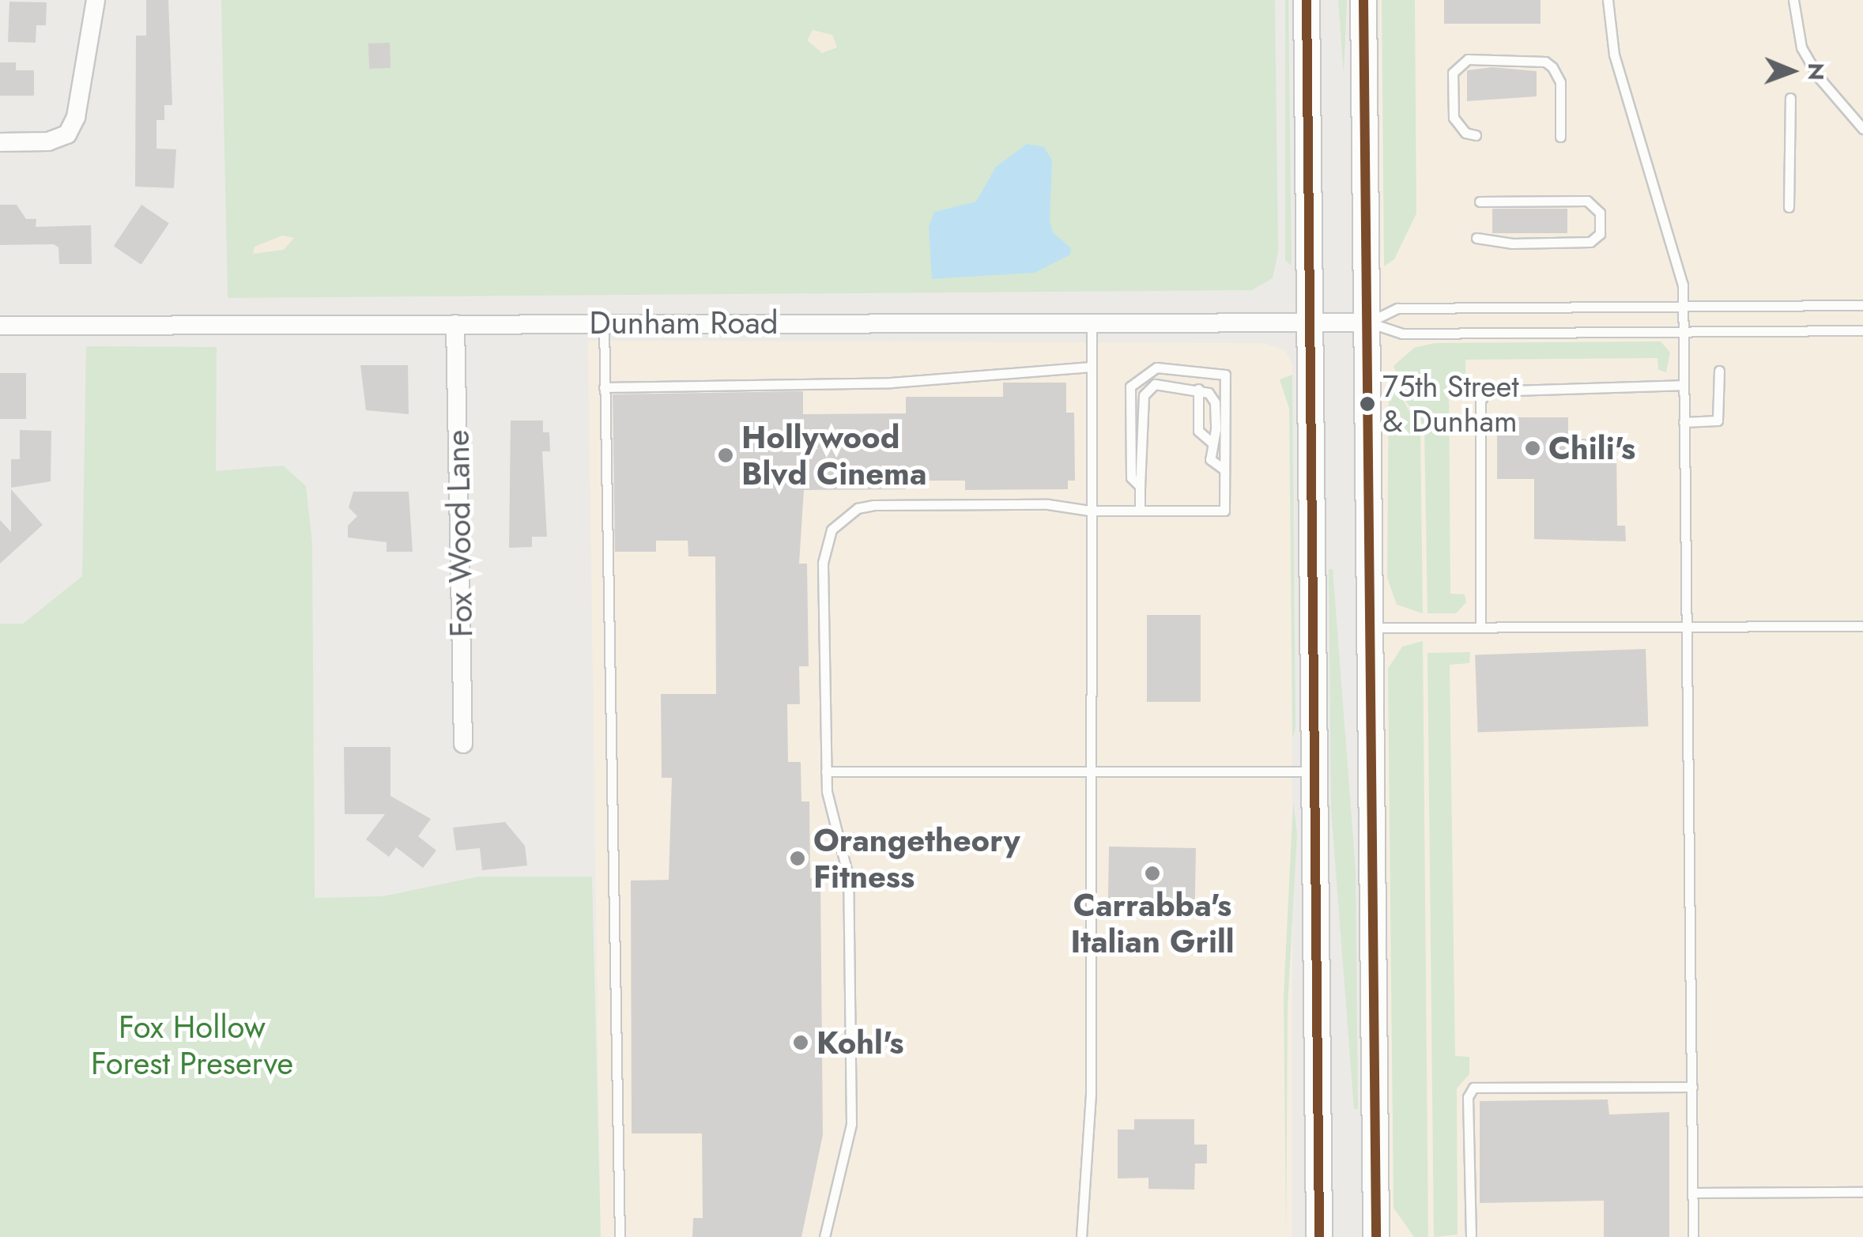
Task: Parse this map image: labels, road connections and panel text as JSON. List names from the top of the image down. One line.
{"streets":{"street":["Dunham Road","Fox Wood Lane"]},"crossings":[["Dunham Road","Fox Wood Lane"]],"parks":["Fox Hollow Forest Preserve"],"places":["75th Street & Dunham","Chili's","Hollywood Blvd Cinema","Orangetheory Fitness","Carrabba's Italian Grill","Kohl's"],"north":"right"}
